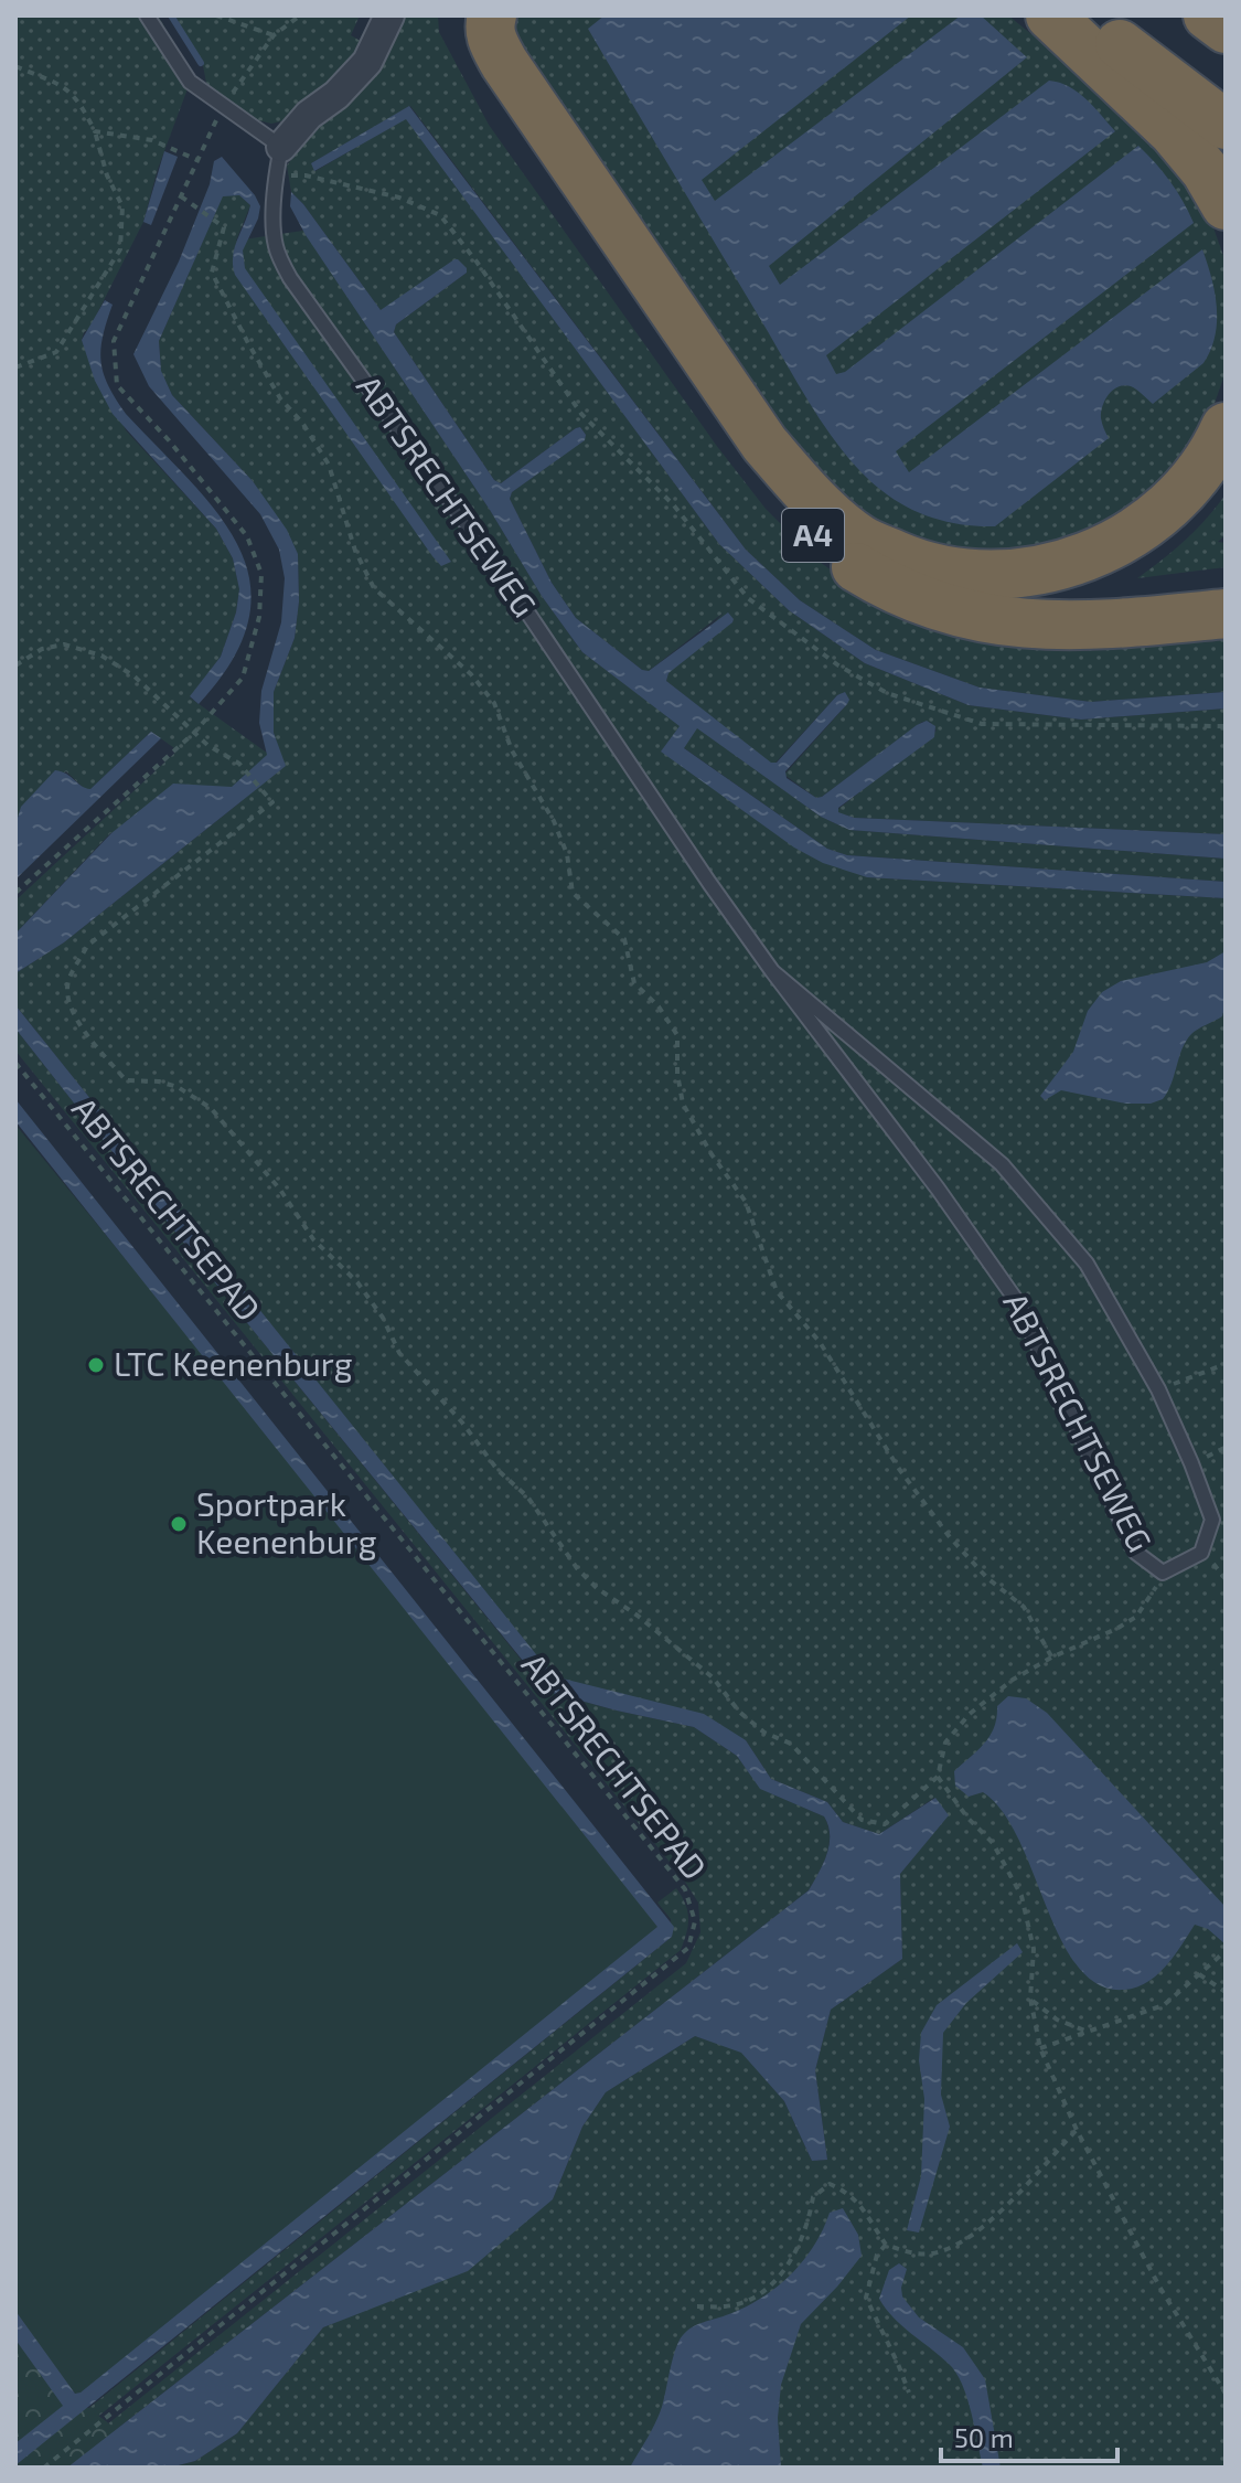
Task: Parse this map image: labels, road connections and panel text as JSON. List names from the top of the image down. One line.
{"streets":{"highway":["A4"],"lane":["ABTSRECHTSEWEG"],"path":["ABTSRECHTSEPAD"]},"places":["LTC Keenenburg","Sportpark Keenenburg"],"scale_bar":"50 m"}
